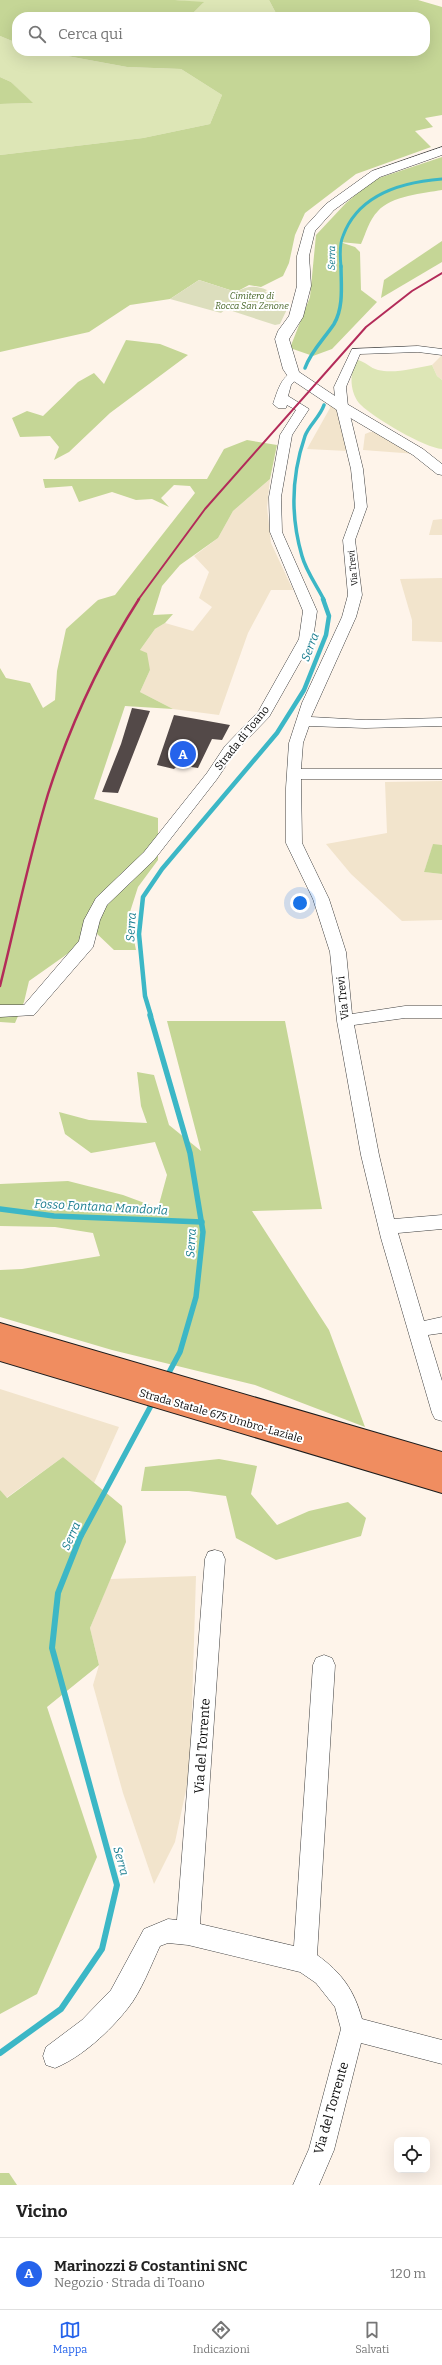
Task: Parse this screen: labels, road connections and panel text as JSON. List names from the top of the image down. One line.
{"streets":{"highway":["Strada Statale 675 Umbro-Laziale"],"street":["Via Trevi","Strada di Toano","Via del Torrente"]},"water":["Serra","Fosso Fontana Mandorla"],"parks":["Cimitero di Rocca San Zenone"],"page":{"search":"Cerca qui","pins":"A","heading":"Vicino","list":[{"mark":"A","name":"Marinozzi & Costantini SNC","note":"Negozio · Strada di Toano","value":"120 m"}],"nav":["Mappa","Indicazioni","Salvati"]}}
